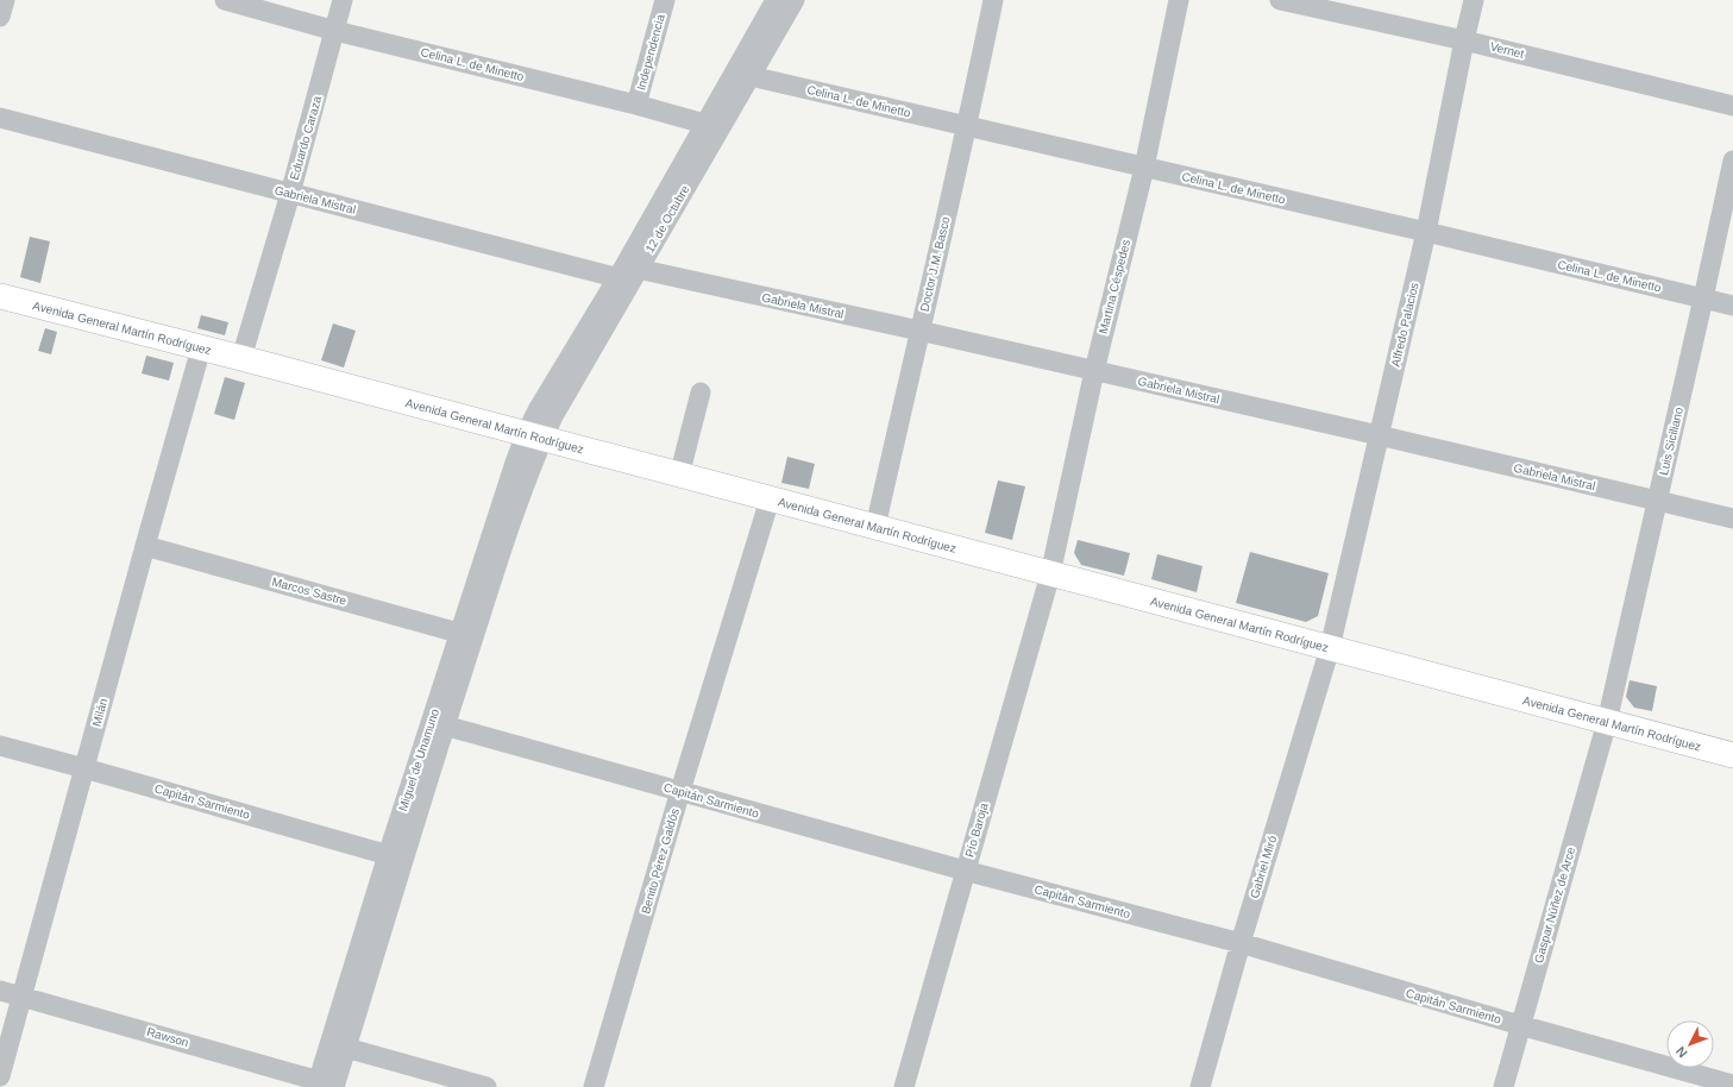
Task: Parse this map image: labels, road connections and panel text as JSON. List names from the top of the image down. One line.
{"streets":{"main road":["Avenida General Martín Rodríguez"],"street":["Vernet","Independencia","Celina L. de Minetto","Eduardo Caraza","Gabriela Mistral","12 de Octubre","Doctor J.M. Basco","Martina Céspedes","Alfredo Palacios","Luis Siciliano","Marcos Sastre","Milán","Miguel de Unamuno","Capitán Sarmiento","Pío Baroja","Benito Pérez Galdós","Gabriel Miró","Gaspar Núñez de Arce","Rawson"]},"crossings":[["Vernet","Alfredo Palacios"],["Independencia","Celina L. de Minetto"],["Celina L. de Minetto","Eduardo Caraza"],["Celina L. de Minetto","12 de Octubre"],["Celina L. de Minetto","Doctor J.M. Basco"],["Celina L. de Minetto","Martina Céspedes"],["Celina L. de Minetto","Alfredo Palacios"],["Celina L. de Minetto","Luis Siciliano"],["Eduardo Caraza","Gabriela Mistral"],["Eduardo Caraza","Avenida General Martín Rodríguez"],["Gabriela Mistral","12 de Octubre"],["Gabriela Mistral","Doctor J.M. Basco"],["Gabriela Mistral","Martina Céspedes"],["Gabriela Mistral","Alfredo Palacios"],["Gabriela Mistral","Luis Siciliano"],["12 de Octubre","Avenida General Martín Rodríguez"],["12 de Octubre","Miguel de Unamuno"],["Doctor J.M. Basco","Avenida General Martín Rodríguez"],["Martina Céspedes","Avenida General Martín Rodríguez"],["Martina Céspedes","Pío Baroja"],["Alfredo Palacios","Avenida General Martín Rodríguez"],["Alfredo Palacios","Gabriel Miró"],["Avenida General Martín Rodríguez","Luis Siciliano"],["Avenida General Martín Rodríguez","Milán"],["Avenida General Martín Rodríguez","Miguel de Unamuno"],["Avenida General Martín Rodríguez","Pío Baroja"],["Avenida General Martín Rodríguez","Benito Pérez Galdós"],["Avenida General Martín Rodríguez","Gabriel Miró"],["Avenida General Martín Rodríguez","Gaspar Núñez de Arce"],["Luis Siciliano","Gaspar Núñez de Arce"],["Marcos Sastre","Milán"],["Marcos Sastre","Miguel de Unamuno"],["Milán","Capitán Sarmiento"],["Milán","Rawson"],["Miguel de Unamuno","Capitán Sarmiento"],["Miguel de Unamuno","Rawson"],["Capitán Sarmiento","Pío Baroja"],["Capitán Sarmiento","Benito Pérez Galdós"],["Capitán Sarmiento","Gabriel Miró"],["Capitán Sarmiento","Gaspar Núñez de Arce"]],"north":"bottom left"}
